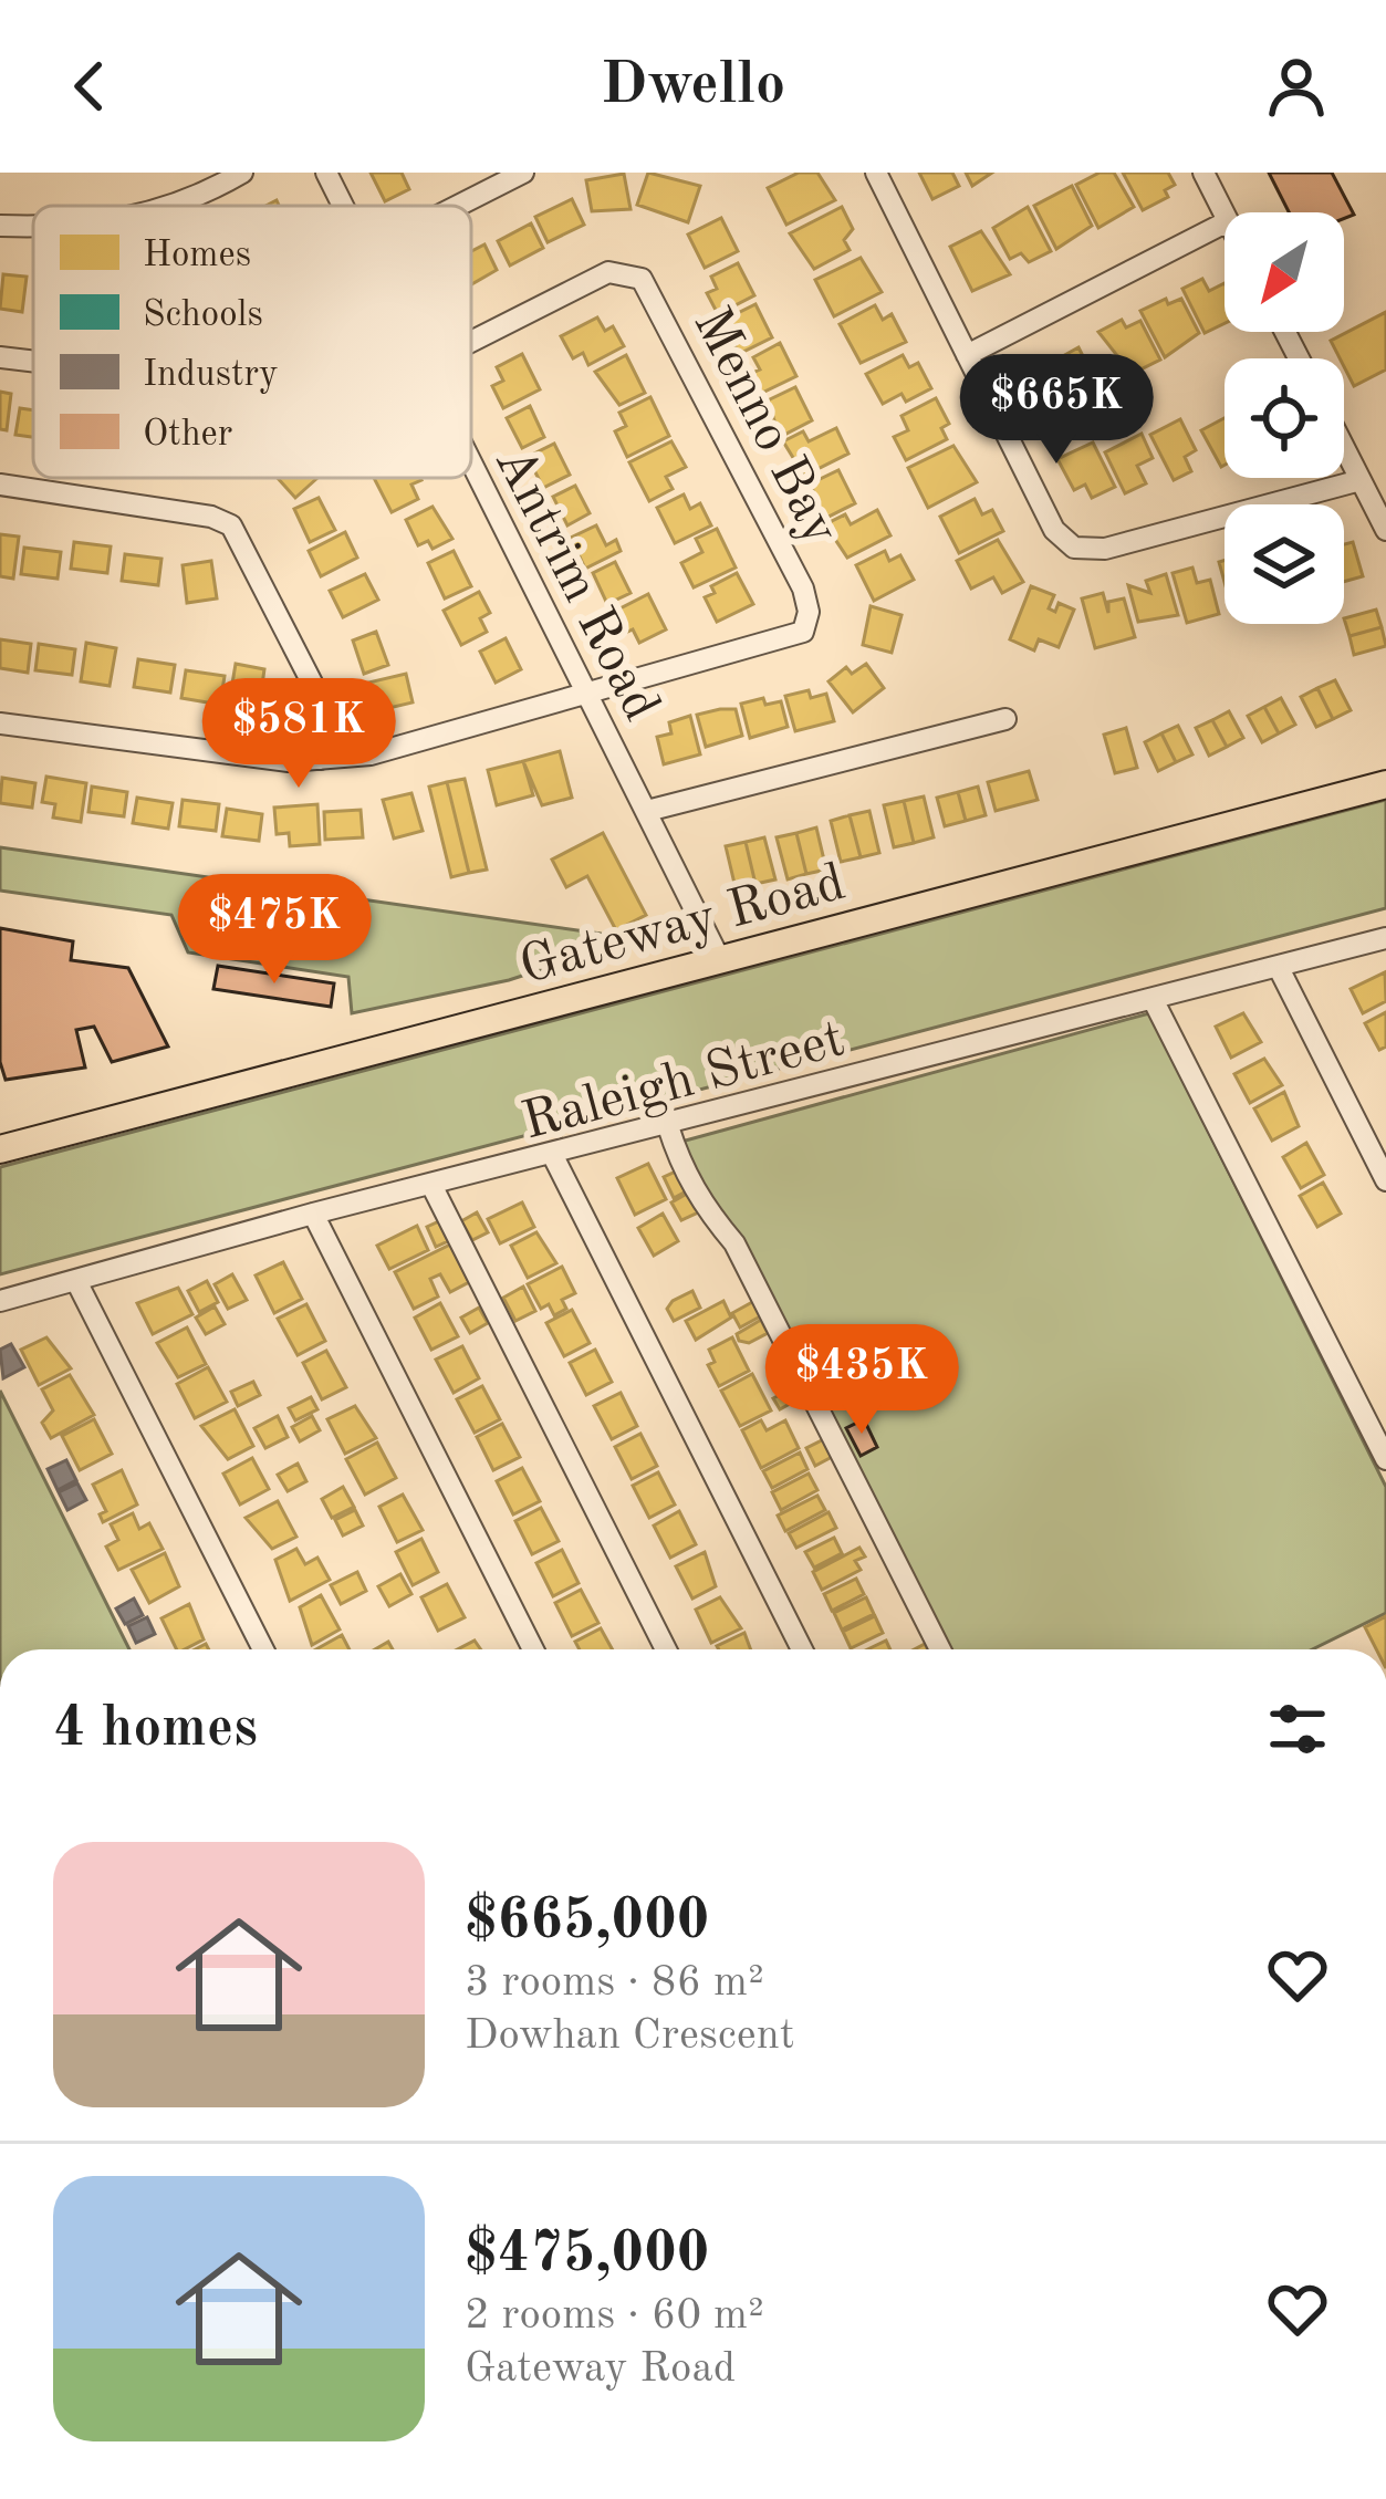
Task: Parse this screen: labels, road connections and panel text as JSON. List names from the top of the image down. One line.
{"streets":{"main road":["Gateway Road"],"street":["Menno Bay","Antrim Road","Raleigh Street"]},"crossings":[["Menno Bay","Antrim Road"],["Antrim Road","Gateway Road"]],"legend":["Homes","Schools","Industry","Other"],"north":"bottom left","page":{"header":"Dwello","price":["$665K","$581K","$475K","$435K"],"heading":"4 homes","list":[{"name":"$665,000","note":"3 rooms · 86 m² · Dowhan Crescent"},{"name":"$475,000","note":"2 rooms · 60 m² · Gateway Road"}]}}
